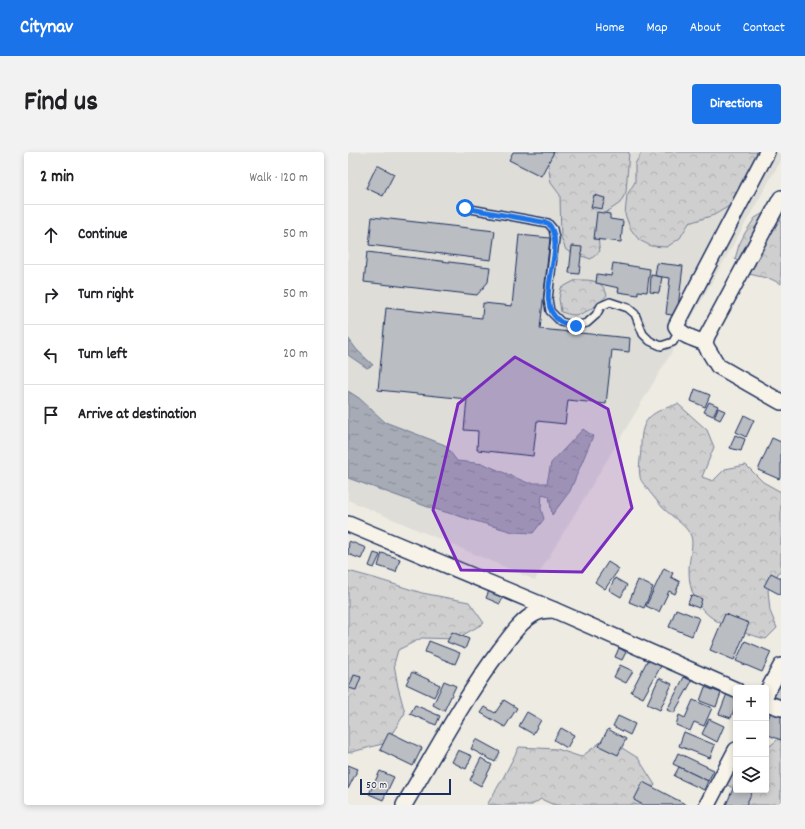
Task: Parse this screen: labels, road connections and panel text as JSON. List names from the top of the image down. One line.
{"scale_bar":"50 m","page":{"header":"Citynav","nav":["Home","Map","About","Contact"],"title":"Find us","buttons":"Directions","heading":["2 min","Walk · 120 m"],"list":[["Continue","50 m"],["Turn right","50 m"],["Turn left","20 m"],"Arrive at destination"],"map_buttons":["+","−"],"scale":"50 m"}}
